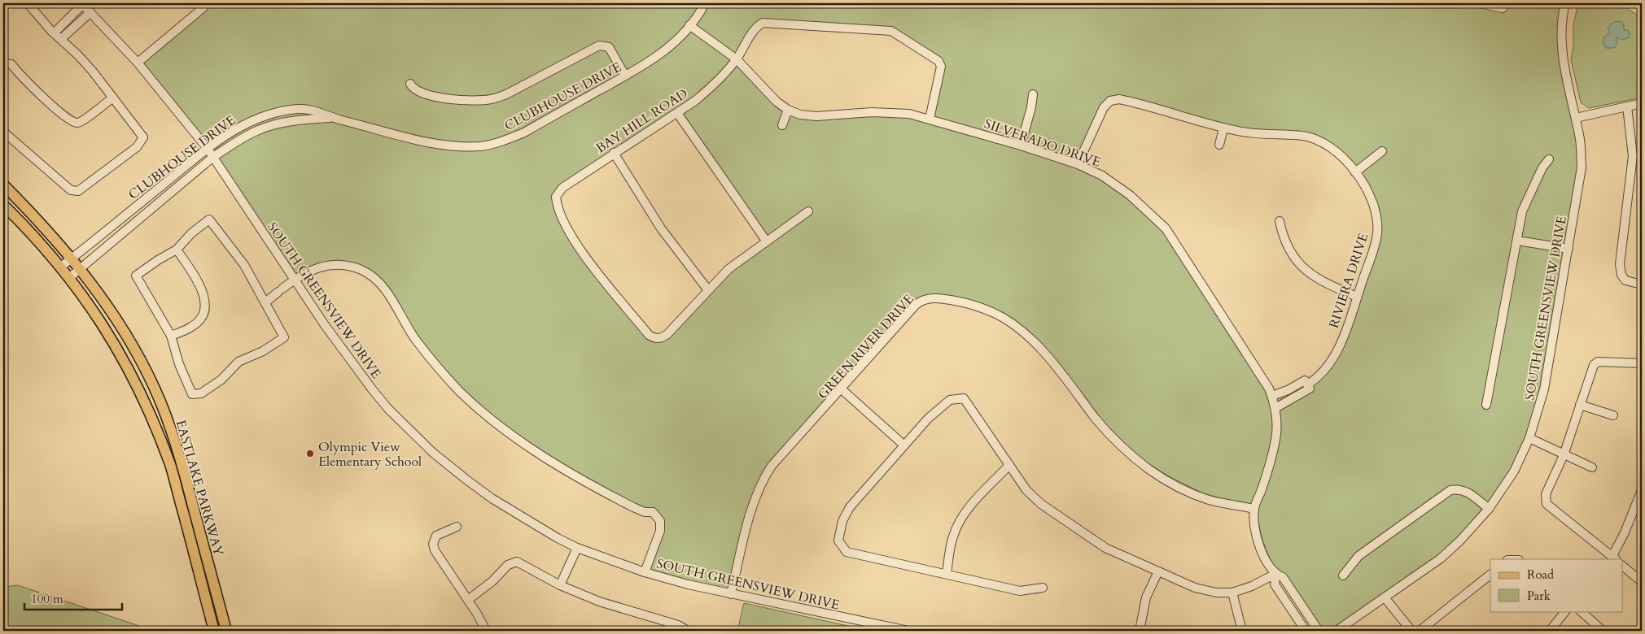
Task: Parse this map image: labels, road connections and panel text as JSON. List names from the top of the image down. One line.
{"streets":{"main road":["EASTLAKE PARKWAY"],"street":["CLUBHOUSE DRIVE","BAY HILL ROAD","SILVERADO DRIVE","RIVIERA DRIVE","SOUTH GREENSVIEW DRIVE","GREEN RIVER DRIVE"]},"crossings":[["CLUBHOUSE DRIVE","SILVERADO DRIVE"],["CLUBHOUSE DRIVE","SOUTH GREENSVIEW DRIVE"],["CLUBHOUSE DRIVE","EASTLAKE PARKWAY"],["BAY HILL ROAD","SILVERADO DRIVE"],["SILVERADO DRIVE","RIVIERA DRIVE"],["SILVERADO DRIVE","GREEN RIVER DRIVE"],["SOUTH GREENSVIEW DRIVE","GREEN RIVER DRIVE"]],"places":["Olympic View Elementary School"],"legend":["Road","Park"],"scale_bar":"100 m"}
